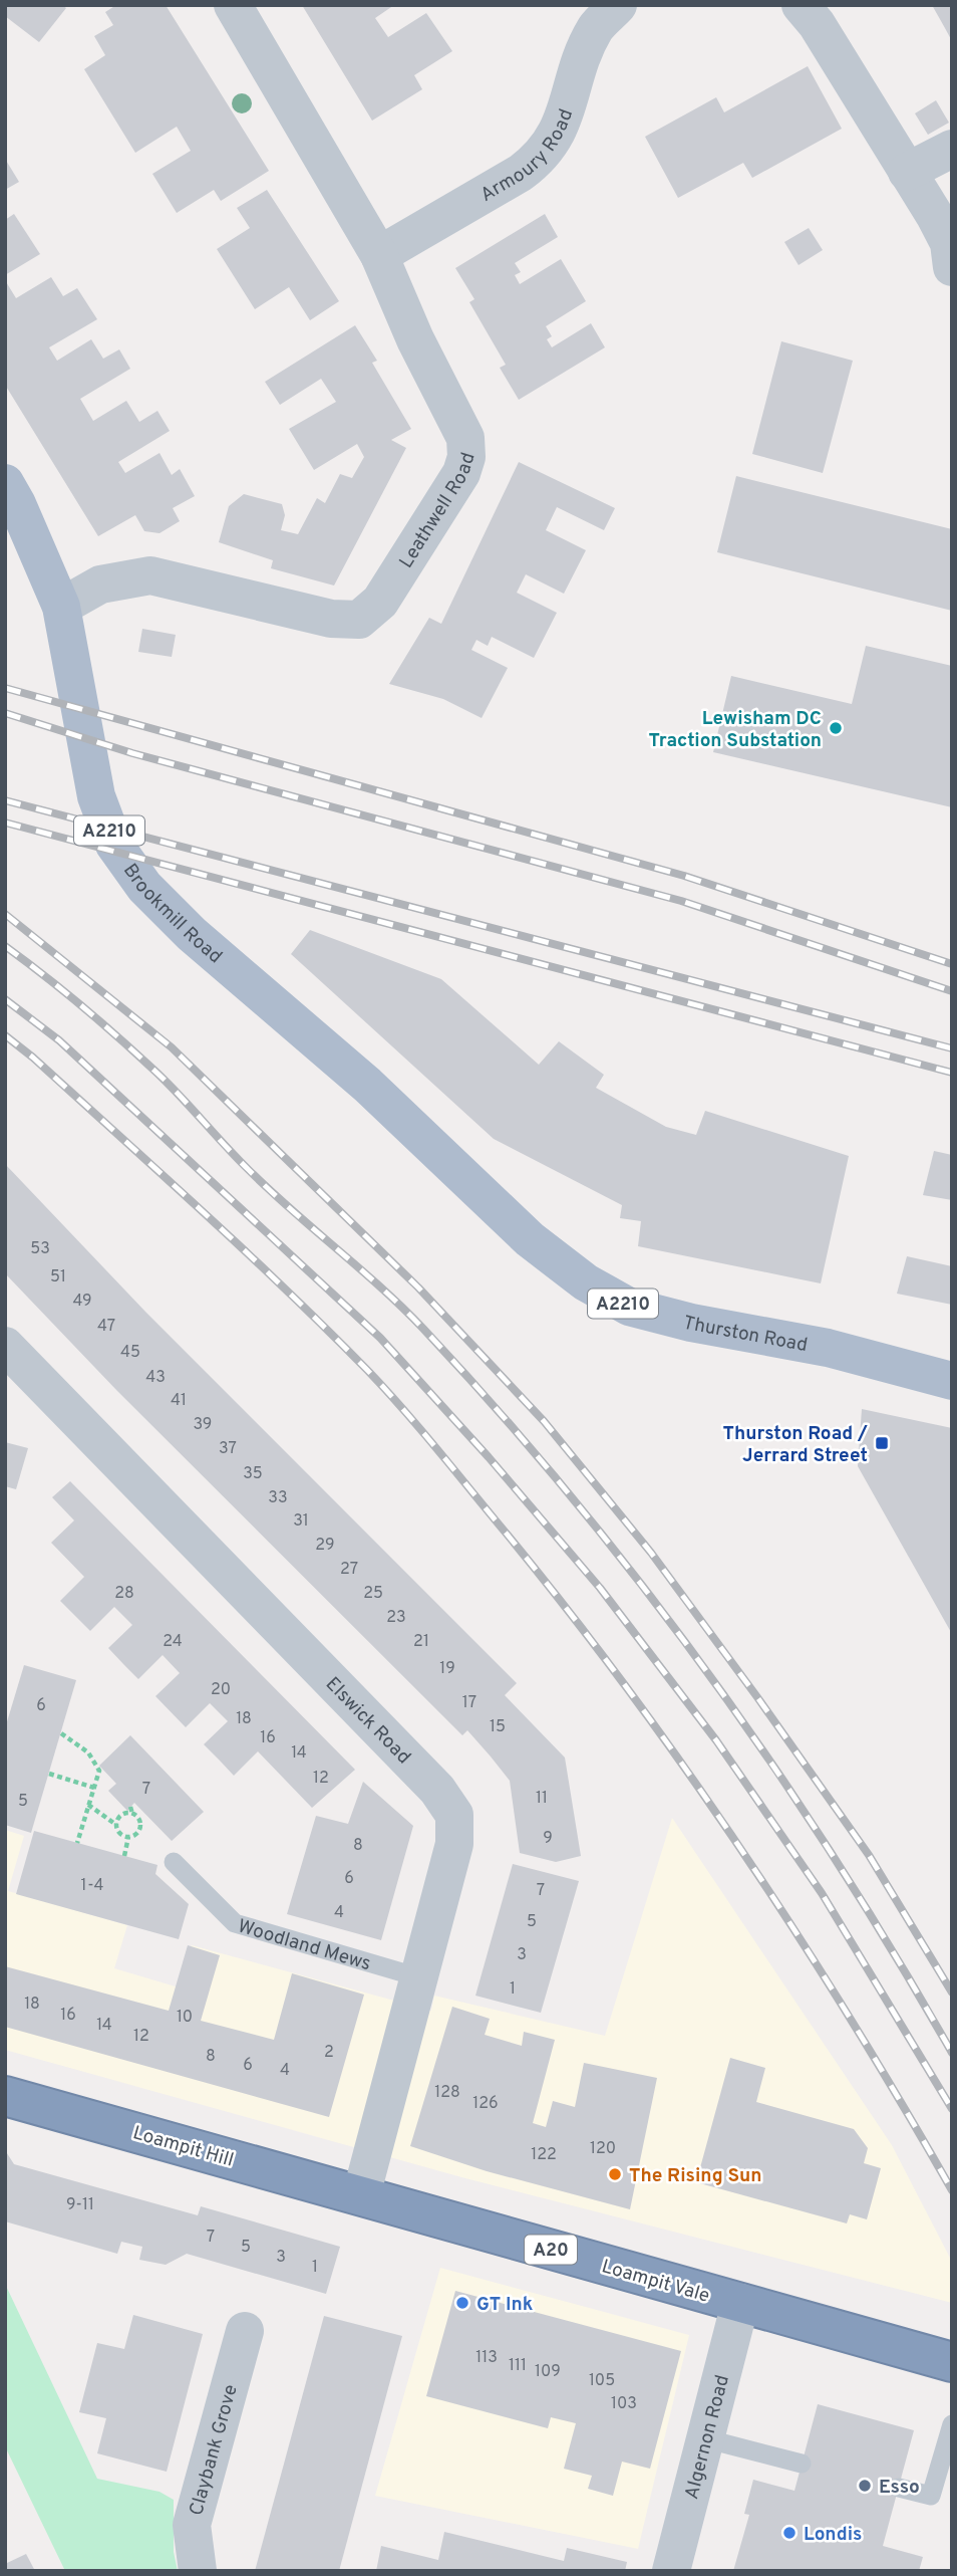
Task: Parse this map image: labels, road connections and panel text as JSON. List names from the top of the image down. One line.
{"streets":{"highway":["Loampit Hill","A20","Loampit Vale"],"main road":["A2210","Brookmill Road","Thurston Road"],"street":["Armoury Road","Leathwell Road","Elswick Road","Algernon Road","Claybank Grove"],"lane":["Woodland Mews"]},"crossings":[["Armoury Road","Leathwell Road"],["Leathwell Road","Brookmill Road"],["Brookmill Road","Thurston Road"],["Elswick Road","Woodland Mews"],["Elswick Road","Loampit Hill"],["Elswick Road","Loampit Vale"],["Loampit Hill","Loampit Vale"],["Loampit Vale","Algernon Road"]],"places":{"other":["Lewisham DC Traction Substation","The Rising Sun","GT Ink","Esso","Londis"],"transit":["Thurston Road / Jerrard Street"]},"house_numbers":["53","51","49","47","45","43","41","39","37","35","33","31","29","27","28","25","23","24","21","19","20","17","6","18","15","16","14","12","7","11","5","9","8","6","1-4","7","4","5","3","1","18","16","10","14","12","2","8","6","4","128","126","120","122","9-11","7","5","3","1","113","111","109","105","103"]}
